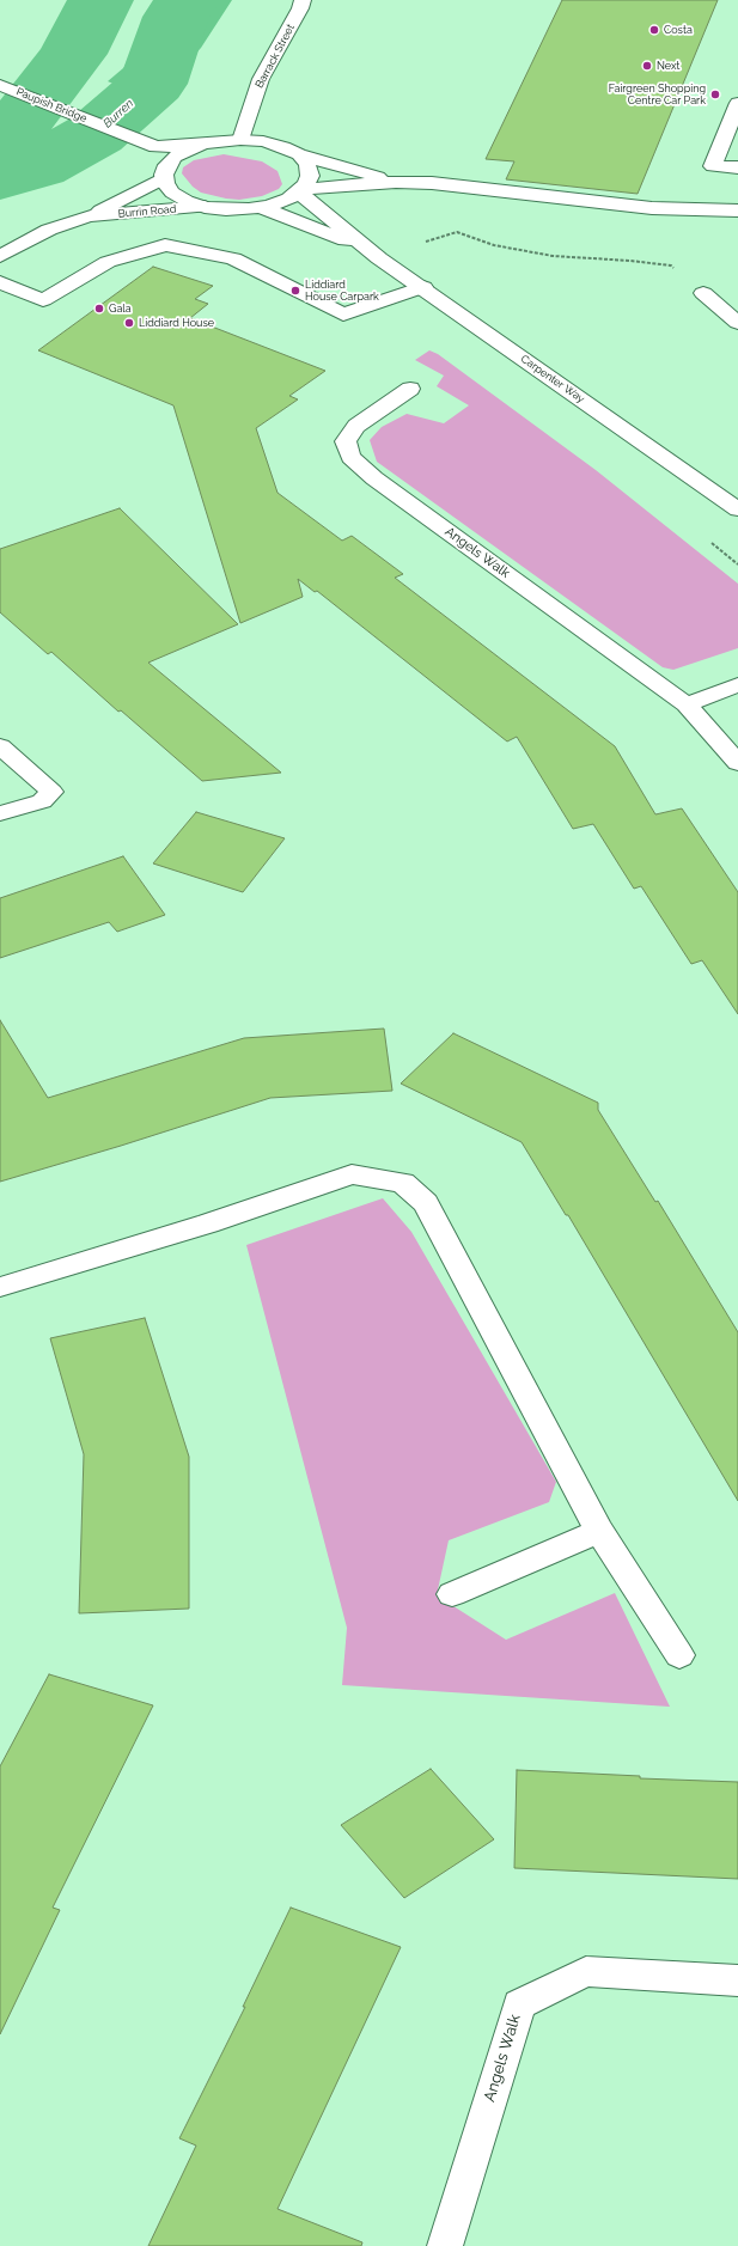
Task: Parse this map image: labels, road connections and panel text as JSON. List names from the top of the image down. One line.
{"streets":{"street":["Barrack Street","Paupish Bridge","Burrin Road","Carpenter Way","Angels Walk"]},"crossings":[["Barrack Street","Paupish Bridge"],["Paupish Bridge","Burrin Road"]],"water":["Burren"],"places":["Costa","Next","Fairgreen Shopping Centre Car Park","Liddiard House Carpark","Gala","Liddiard House"]}
